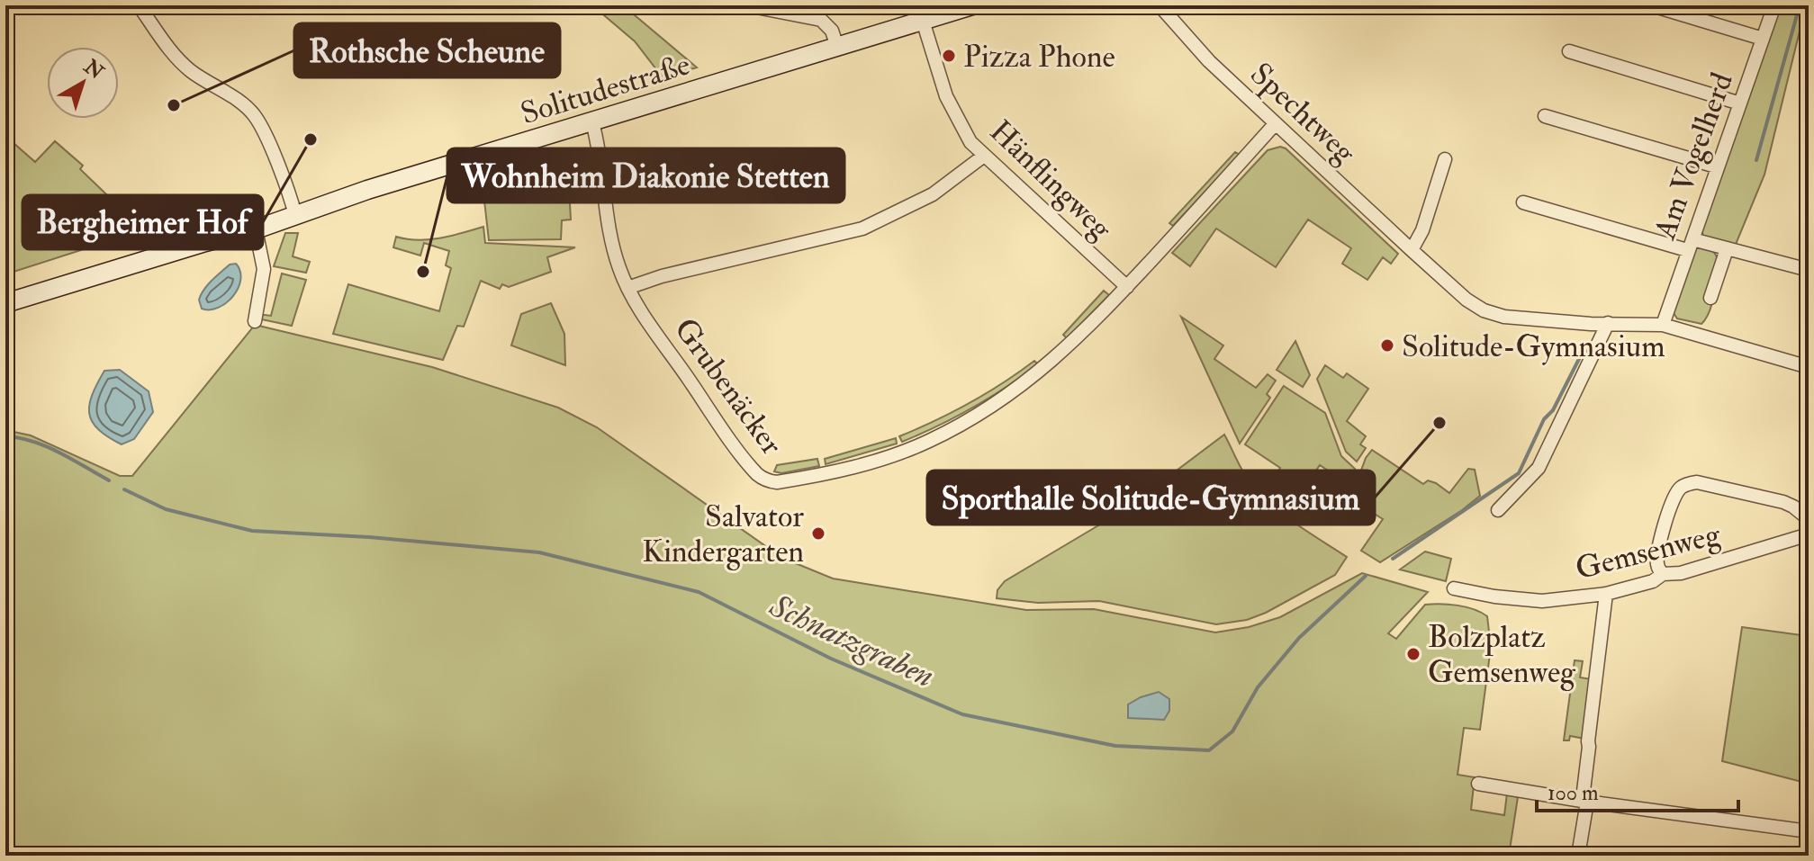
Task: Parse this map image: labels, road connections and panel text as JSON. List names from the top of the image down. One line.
{"streets":{"street":["Solitudestraße","Spechtweg","Am Vogelherd","Hänflingweg","Grubenäcker","Gemsenweg"]},"crossings":[["Solitudestraße","Hänflingweg"],["Solitudestraße","Grubenäcker"],["Spechtweg","Am Vogelherd"],["Spechtweg","Grubenäcker"],["Hänflingweg","Grubenäcker"]],"water":["Schnatzgraben"],"places":["Pizza Phone","Rothsche Scheune","Bergheimer Hof","Wohnheim Diakonie Stetten","Solitude-Gymnasium","Sporthalle Solitude-Gymnasium","Salvator Kindergarten","Bolzplatz Gemsenweg"],"scale_bar":"100 m","north":"top right"}
